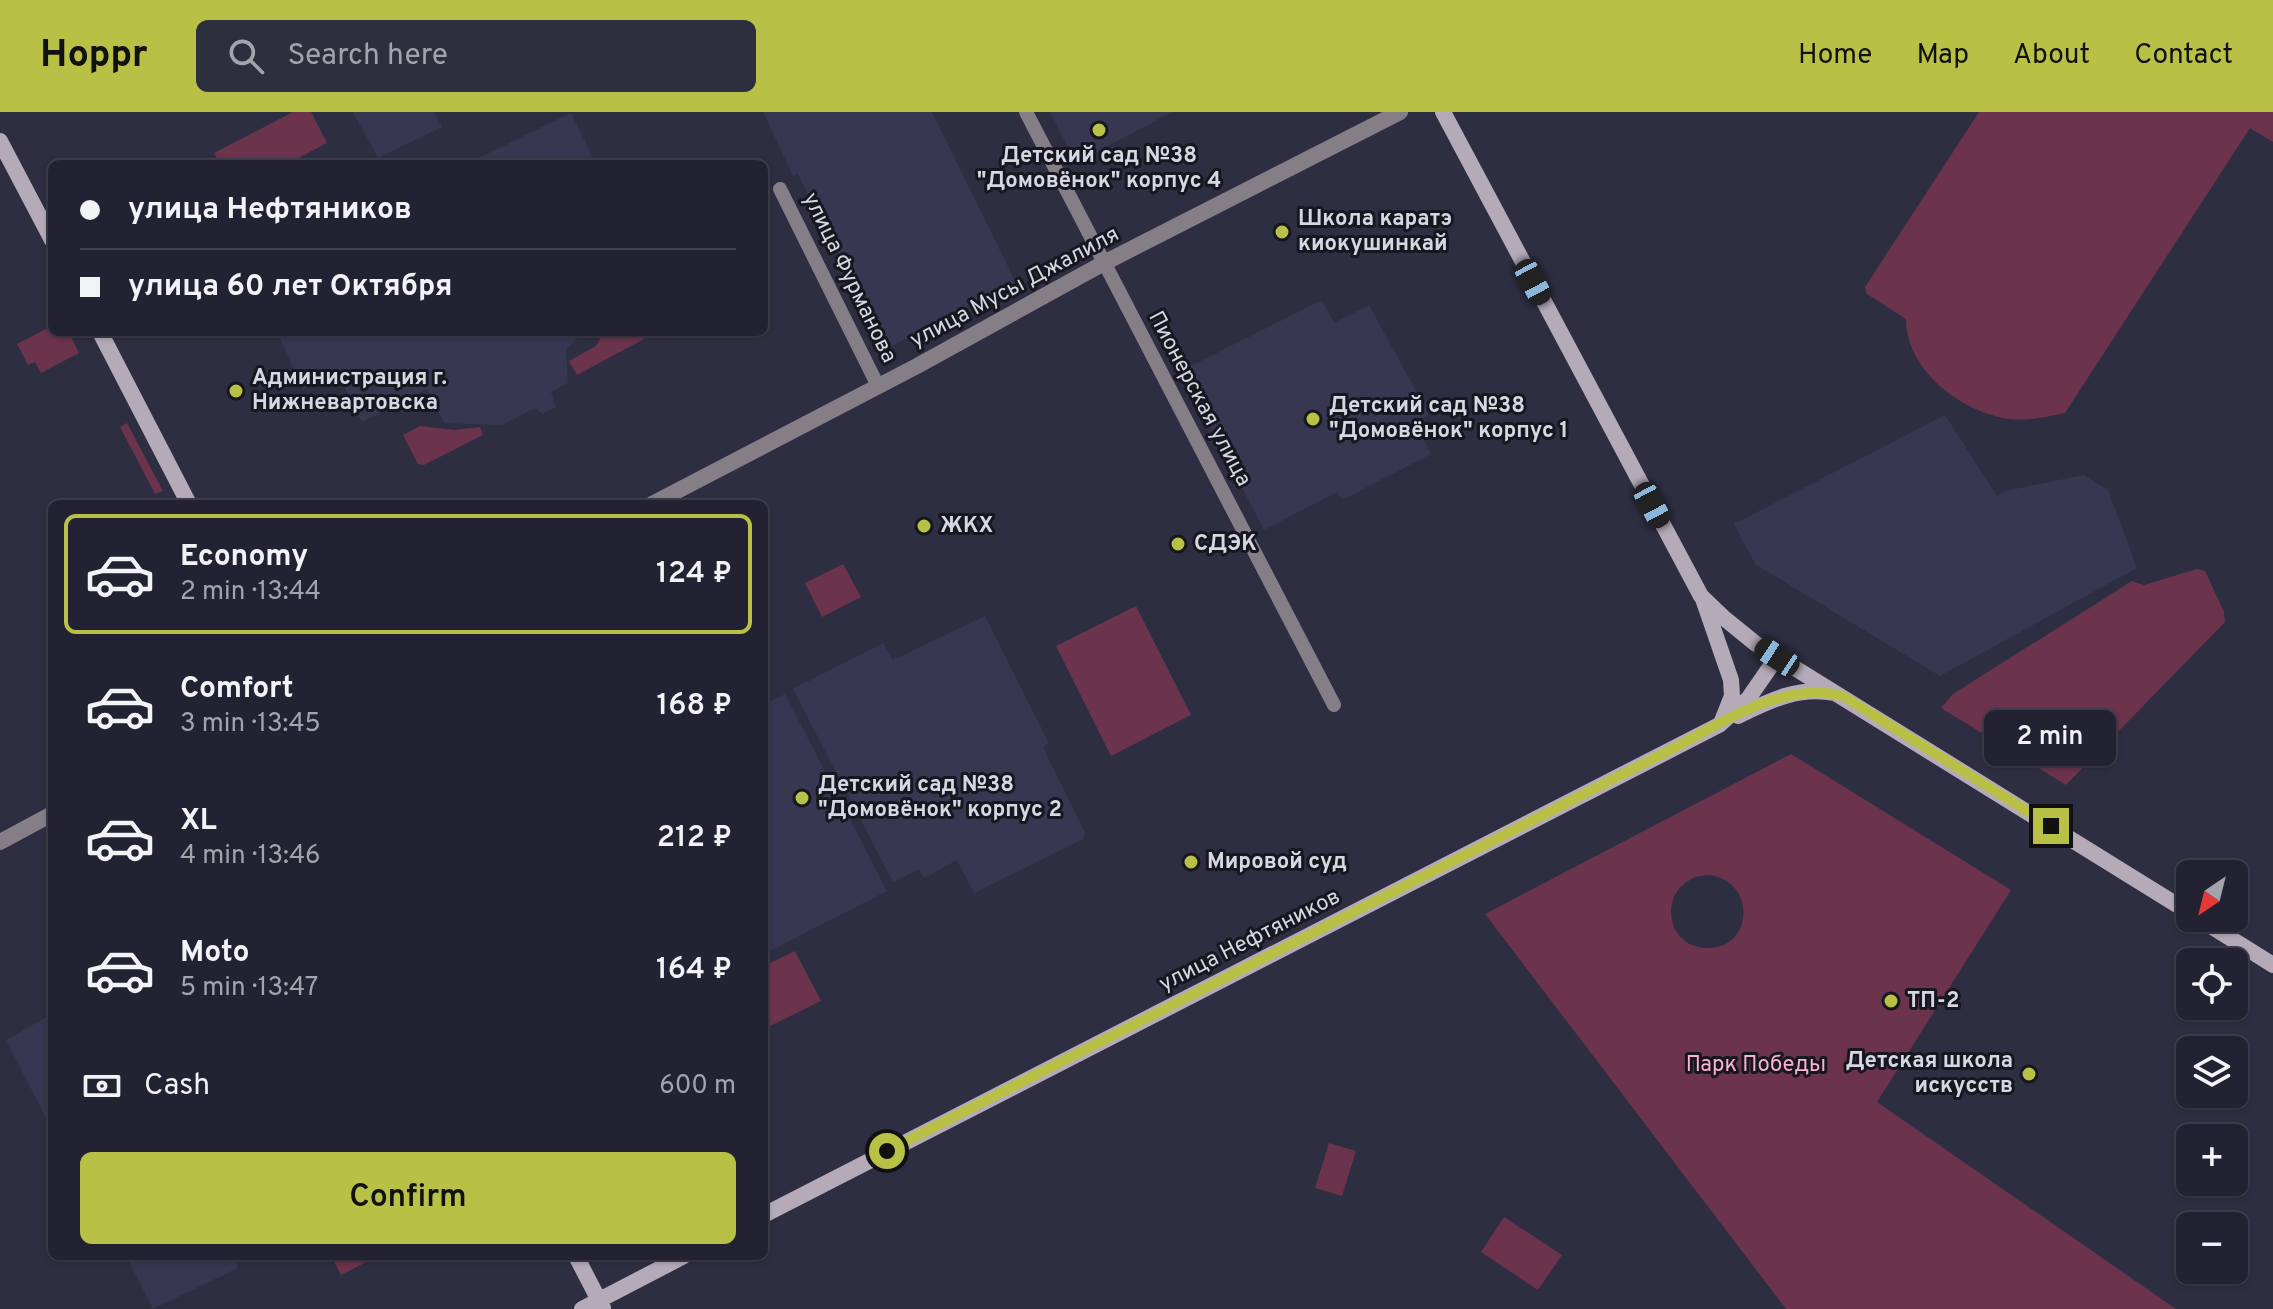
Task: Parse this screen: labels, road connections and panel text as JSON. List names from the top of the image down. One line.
{"streets":{"main road":["улица Нефтяников"],"street":["улица Фурманова","улица Мусы Джалиля","Пионерская улица"]},"crossings":[["улица Фурманова","улица Мусы Джалиля"],["улица Мусы Джалиля","Пионерская улица"]],"parks":["Парк Победы"],"places":["Детский сад №38 \"Домовёнок\" корпус 4","Школа каратэ киокушинкай","Администрация г. Нижневартовска","Детский сад №38 \"Домовёнок\" корпус 1","ЖКХ","СДЭК","Детский сад №38 \"Домовёнок\" корпус 2","Мировой суд","ТП-2","Детская школа искусств"],"north":"bottom left","page":{"header":"Hoppr","search":"Search here","nav":["Home","Map","About","Contact"],"banner":["улица Нефтяников","улица 60 лет Октября"],"list":[{"name":"Economy","note":"2 min · 13:44","value":"124 ₽"},{"name":"Comfort","note":"3 min · 13:45","value":"168 ₽"},{"name":"XL","note":"4 min · 13:46","value":"212 ₽"},{"name":"Moto","note":"5 min · 13:47","value":"164 ₽"}],"bubble":"2 min","map_buttons":["+","−"],"pay":["Cash","600 m"],"buttons":"Confirm"}}
